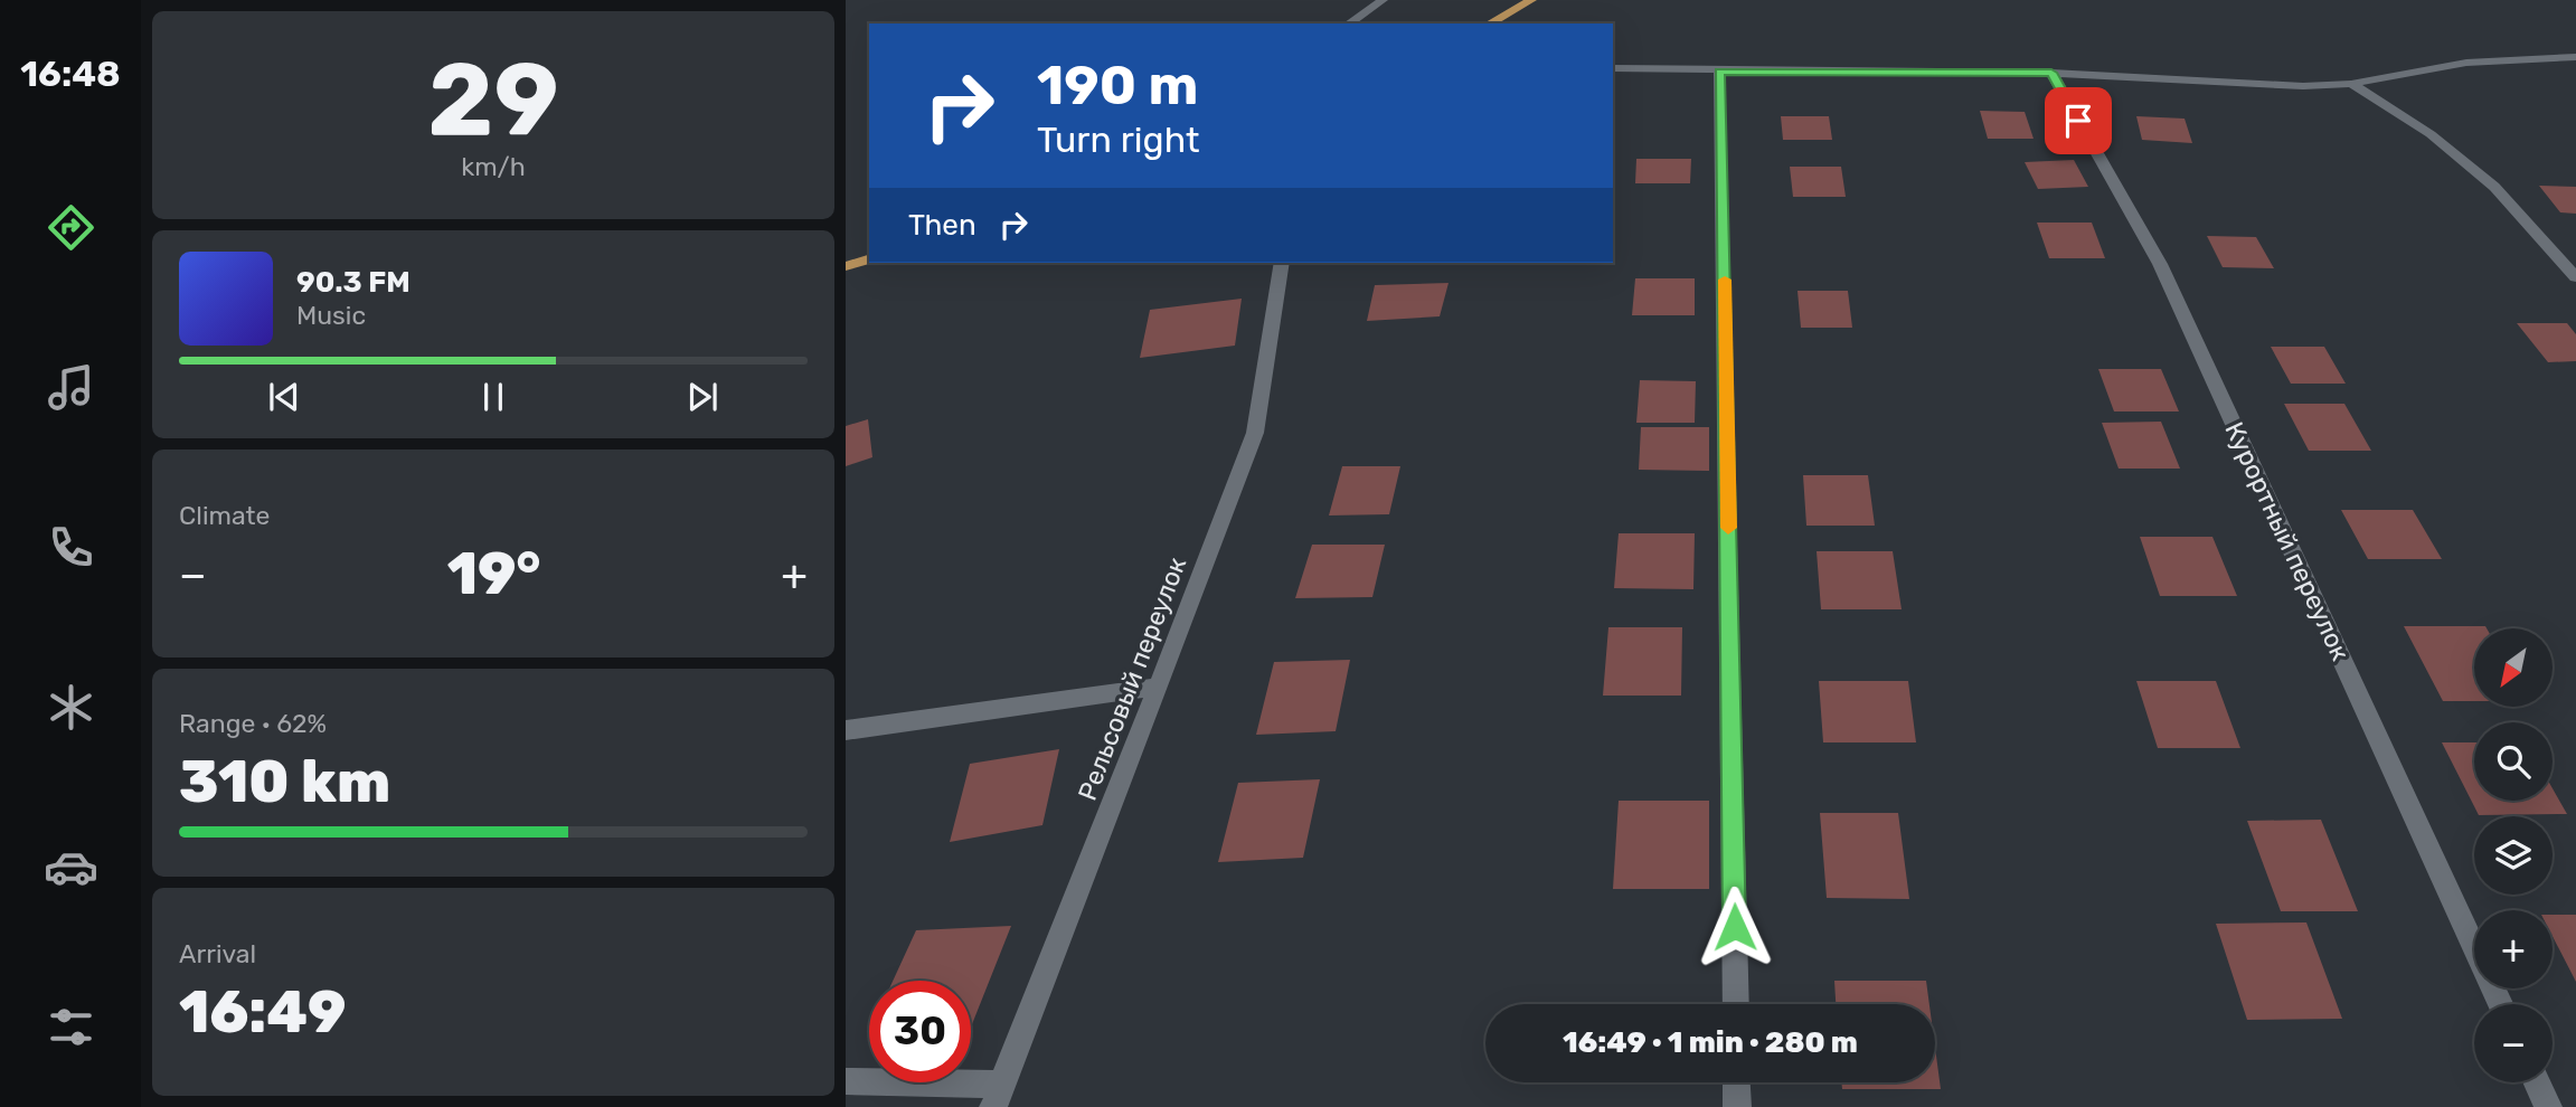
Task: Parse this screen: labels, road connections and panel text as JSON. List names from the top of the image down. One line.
{"streets":{"street":["Курортный переулок","Рельсовый переулок"]},"north":"bottom left","page":{"tabs":"16:48","tile":[["29","km/h"],"Climate",["Range · 62%","310 km"],["Arrival","16:49"]],"turn":["190 m","Turn right"],"then":"Then","song":["90.3 FM","Music"],"heat":["−","19°","+"],"map_buttons":["+","−"],"limit":"30","trip":"16:49 · 1 min · 280 m"}}
